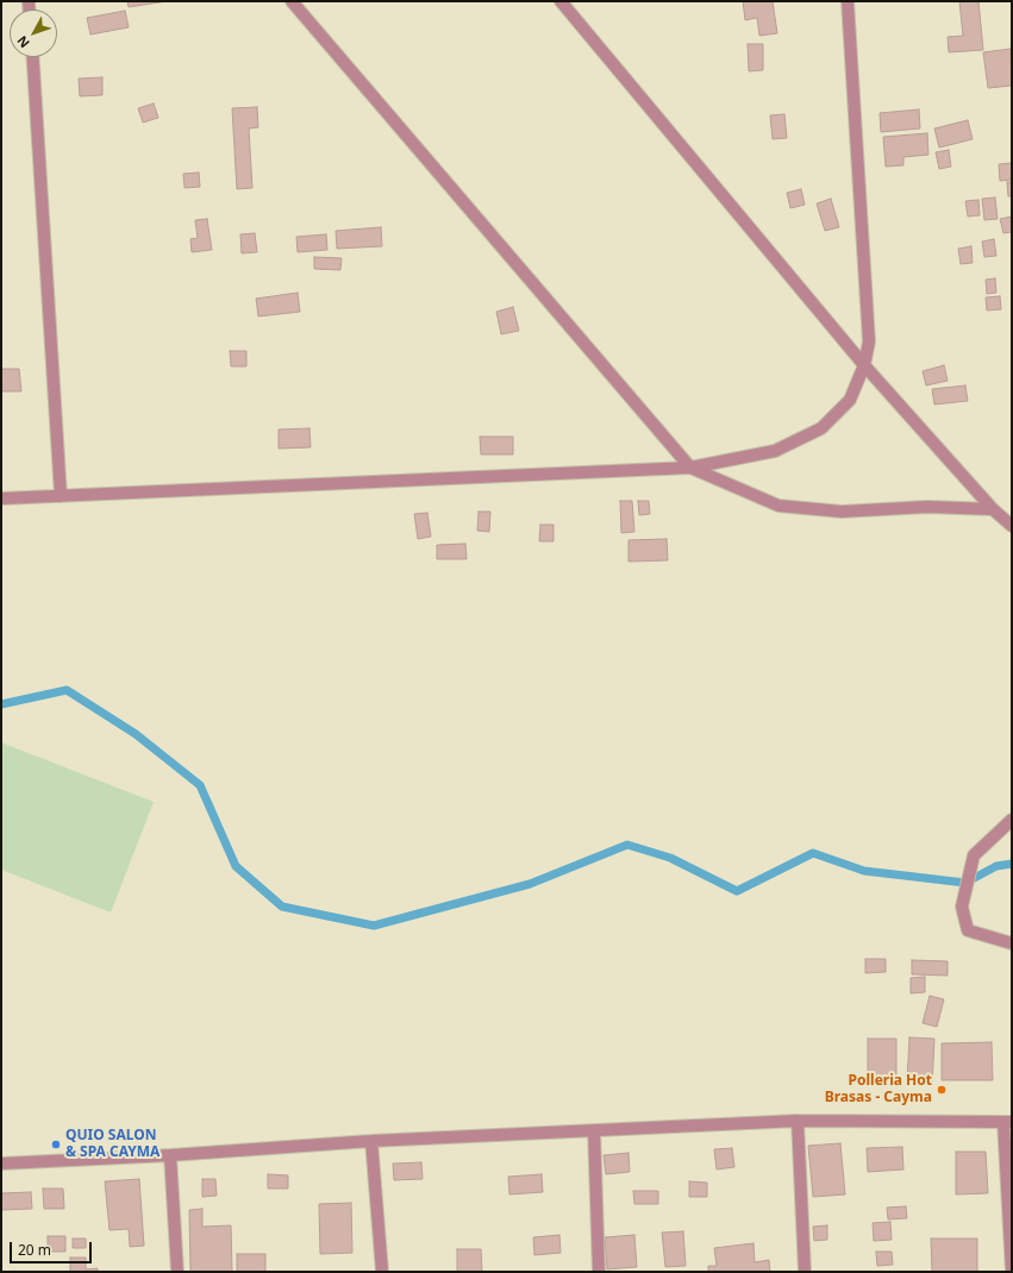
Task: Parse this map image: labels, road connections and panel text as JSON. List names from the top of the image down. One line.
{"places":["Polleria Hot Brasas - Cayma","QUIO SALON & SPA CAYMA"],"scale_bar":"20 m","north":"bottom left"}
